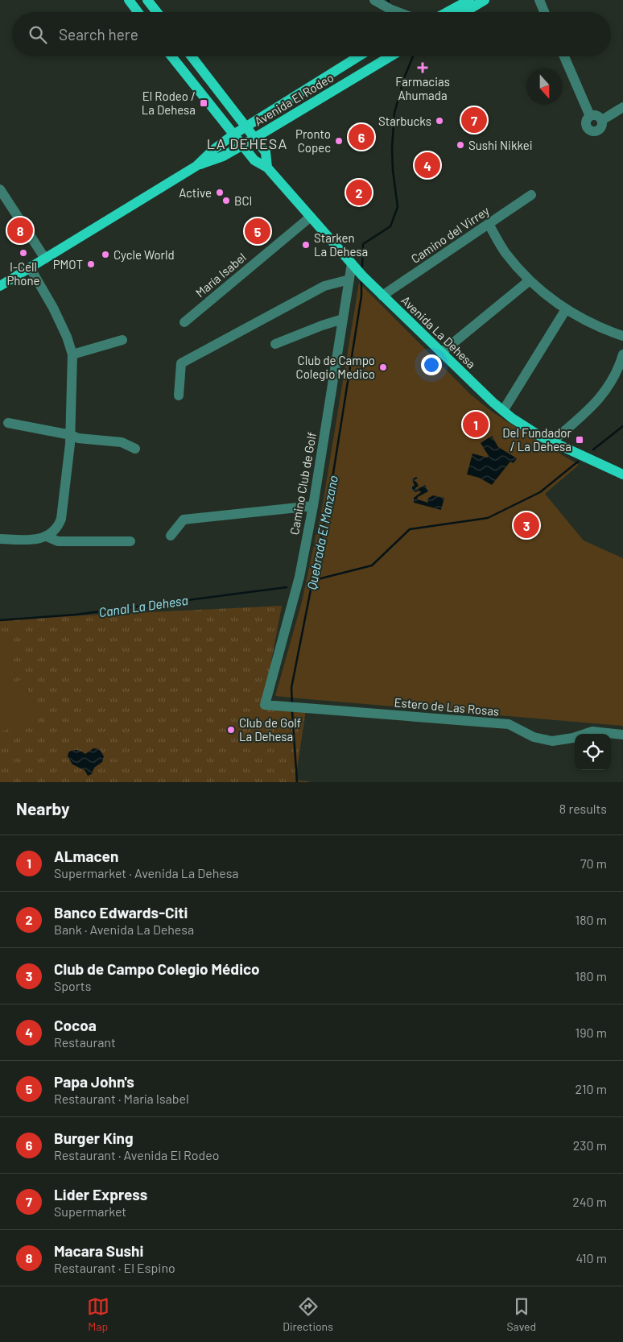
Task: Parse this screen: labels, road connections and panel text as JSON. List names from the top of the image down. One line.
{"streets":{"main road":["Avenida El Rodeo","Avenida La Dehesa"],"street":["Camino del Virrey","María Isabel","Camino Club de Golf","Estero de Las Rosas"]},"crossings":[["Avenida El Rodeo","Avenida La Dehesa"],["Camino del Virrey","Avenida La Dehesa"],["María Isabel","Avenida La Dehesa"],["Avenida La Dehesa","Camino Club de Golf"],["Camino Club de Golf","Estero de Las Rosas"]],"districts":["LA DEHESA"],"water":["Quebrada El Manzano","Canal La Dehesa"],"places":{"health":["Farmacias Ahumada"],"transit":["El Rodeo / La Dehesa","Del Fundador / La Dehesa"],"other":["Starbucks","Pronto Copec","Sushi Nikkei","Active","BCI","Starken La Dehesa","I-Cell Phone","Cycle World","PMOT","Club de Campo Colegio Medico","Club de Golf La Dehesa"]},"north":"bottom","page":{"search":"Search here","pins":["7","6","4","2","8","5","1","3"],"heading":["Nearby","8 results"],"list":[{"mark":"1","name":"ALmacen","note":"Supermarket · Avenida La Dehesa","value":"70 m"},{"mark":"2","name":"Banco Edwards-Citi","note":"Bank · Avenida La Dehesa","value":"180 m"},{"mark":"3","name":"Club de Campo Colegio Médico","note":"Sports","value":"180 m"},{"mark":"4","name":"Cocoa","note":"Restaurant","value":"190 m"},{"mark":"5","name":"Papa John's","note":"Restaurant · María Isabel","value":"210 m"},{"mark":"6","name":"Burger King","note":"Restaurant · Avenida El Rodeo","value":"230 m"},{"mark":"7","name":"Lider Express","note":"Supermarket","value":"240 m"},{"mark":"8","name":"Macara Sushi","note":"Restaurant · El Espino","value":"410 m"}],"nav":["Map","Directions","Saved"]}}
